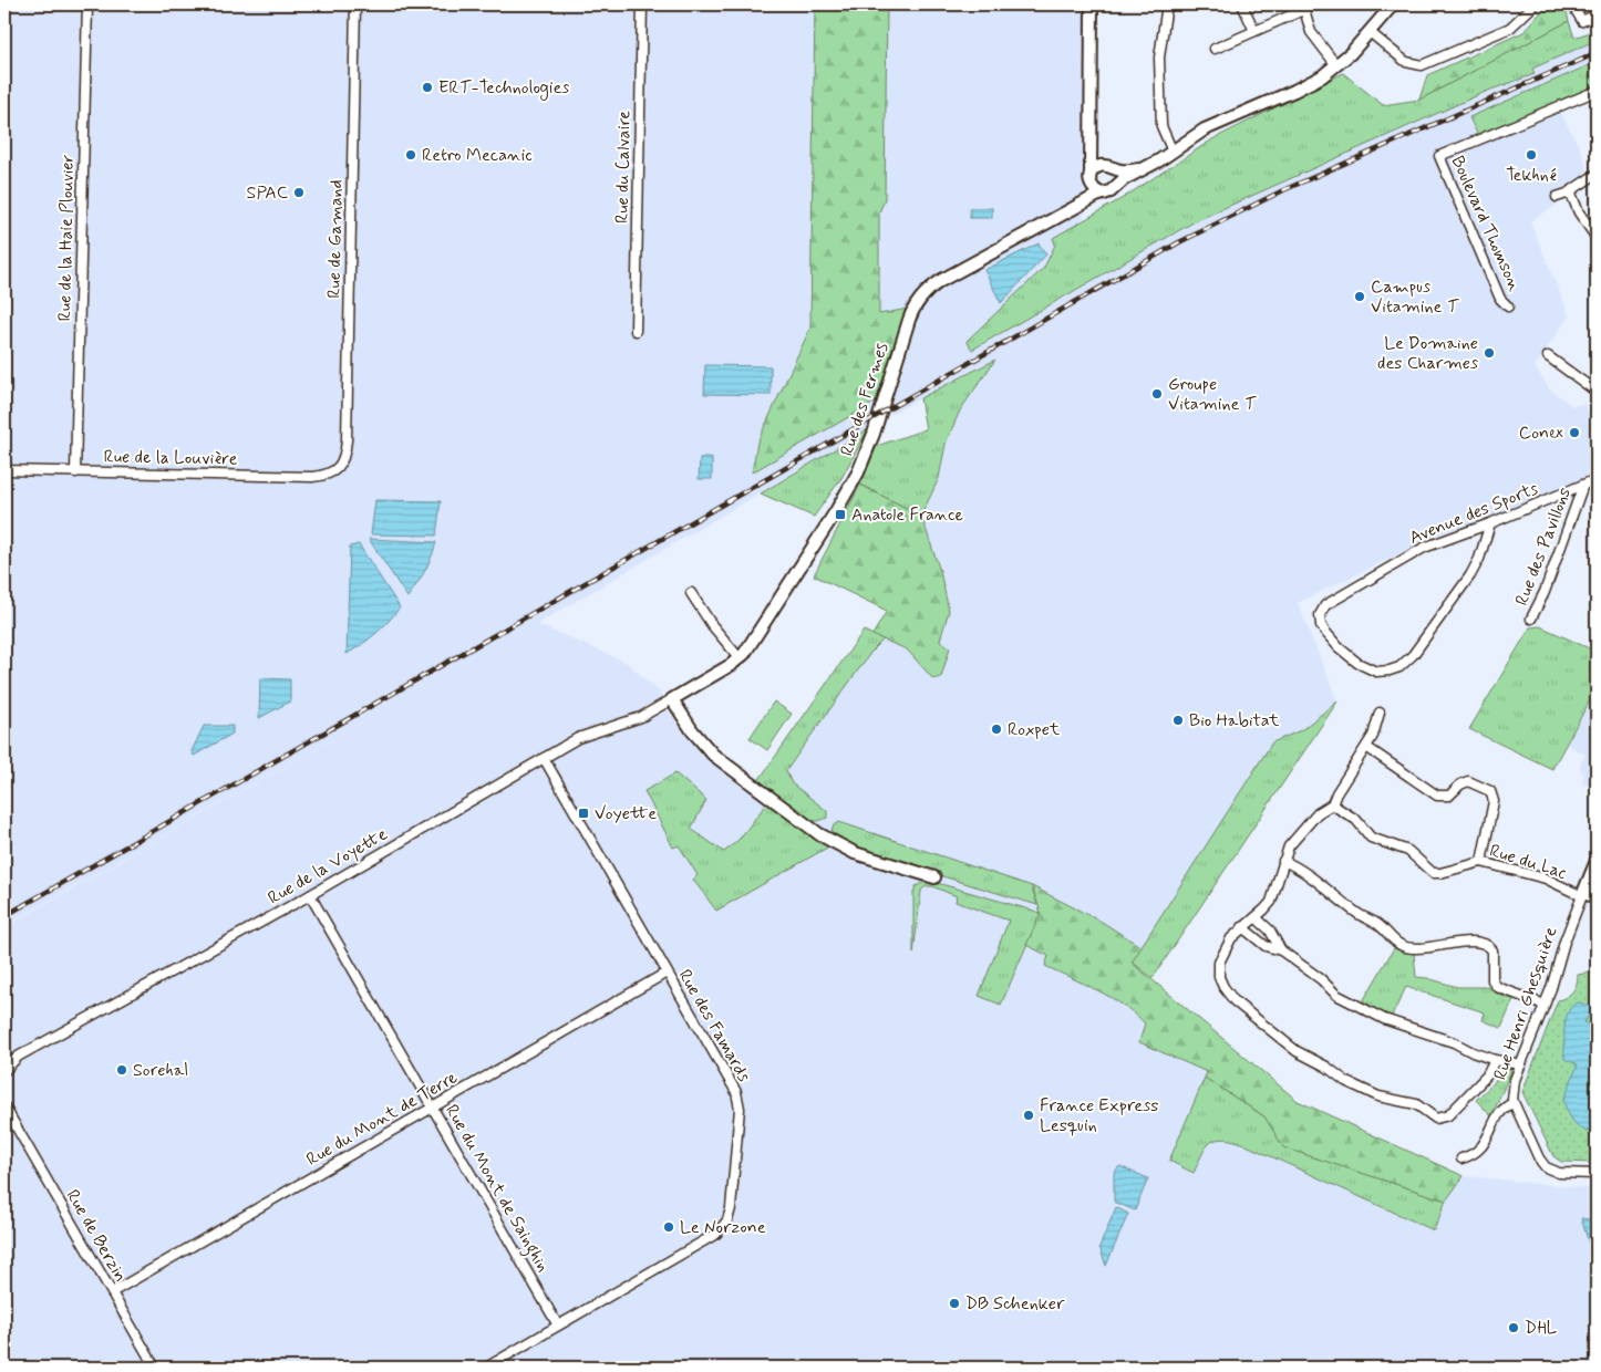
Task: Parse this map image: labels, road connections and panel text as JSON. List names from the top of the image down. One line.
{"streets":{"street":["Rue du Calvaire","Boulevard Thomson","Rue de la Haie Plouvier","Rue de Gamand","Rue des Fermes","Rue de la Louvière","Avenue des Sports","Rue des Pavillons","Rue du Lac","Rue de la Voyette","Rue Henri Ghesquière","Rue des Famards","Rue du Mont de Terre","Rue du Mont de Sainghin","Rue de Berzin"]},"crossings":[["Rue de la Haie Plouvier","Rue de la Louvière"],["Rue de Gamand","Rue de la Louvière"],["Rue des Fermes","Rue de la Voyette"],["Avenue des Sports","Rue des Pavillons"],["Rue du Lac","Rue Henri Ghesquière"],["Rue de la Voyette","Rue des Famards"],["Rue de la Voyette","Rue du Mont de Sainghin"],["Rue des Famards","Rue du Mont de Terre"],["Rue des Famards","Rue du Mont de Sainghin"],["Rue du Mont de Terre","Rue du Mont de Sainghin"],["Rue du Mont de Terre","Rue de Berzin"]],"places":{"other":["ERT-Technologies","Retro Mecanic","Tekhné","SPAC","Campus Vitamine T","Le Domaine des Charmes","Groupe Vitamine T","Conex","Bio Habitat","Roxpet","Sorehal","France Express Lesquin","Le Norzone","DB Schenker","DHL"],"transit":["Anatole France","Voyette"]}}
